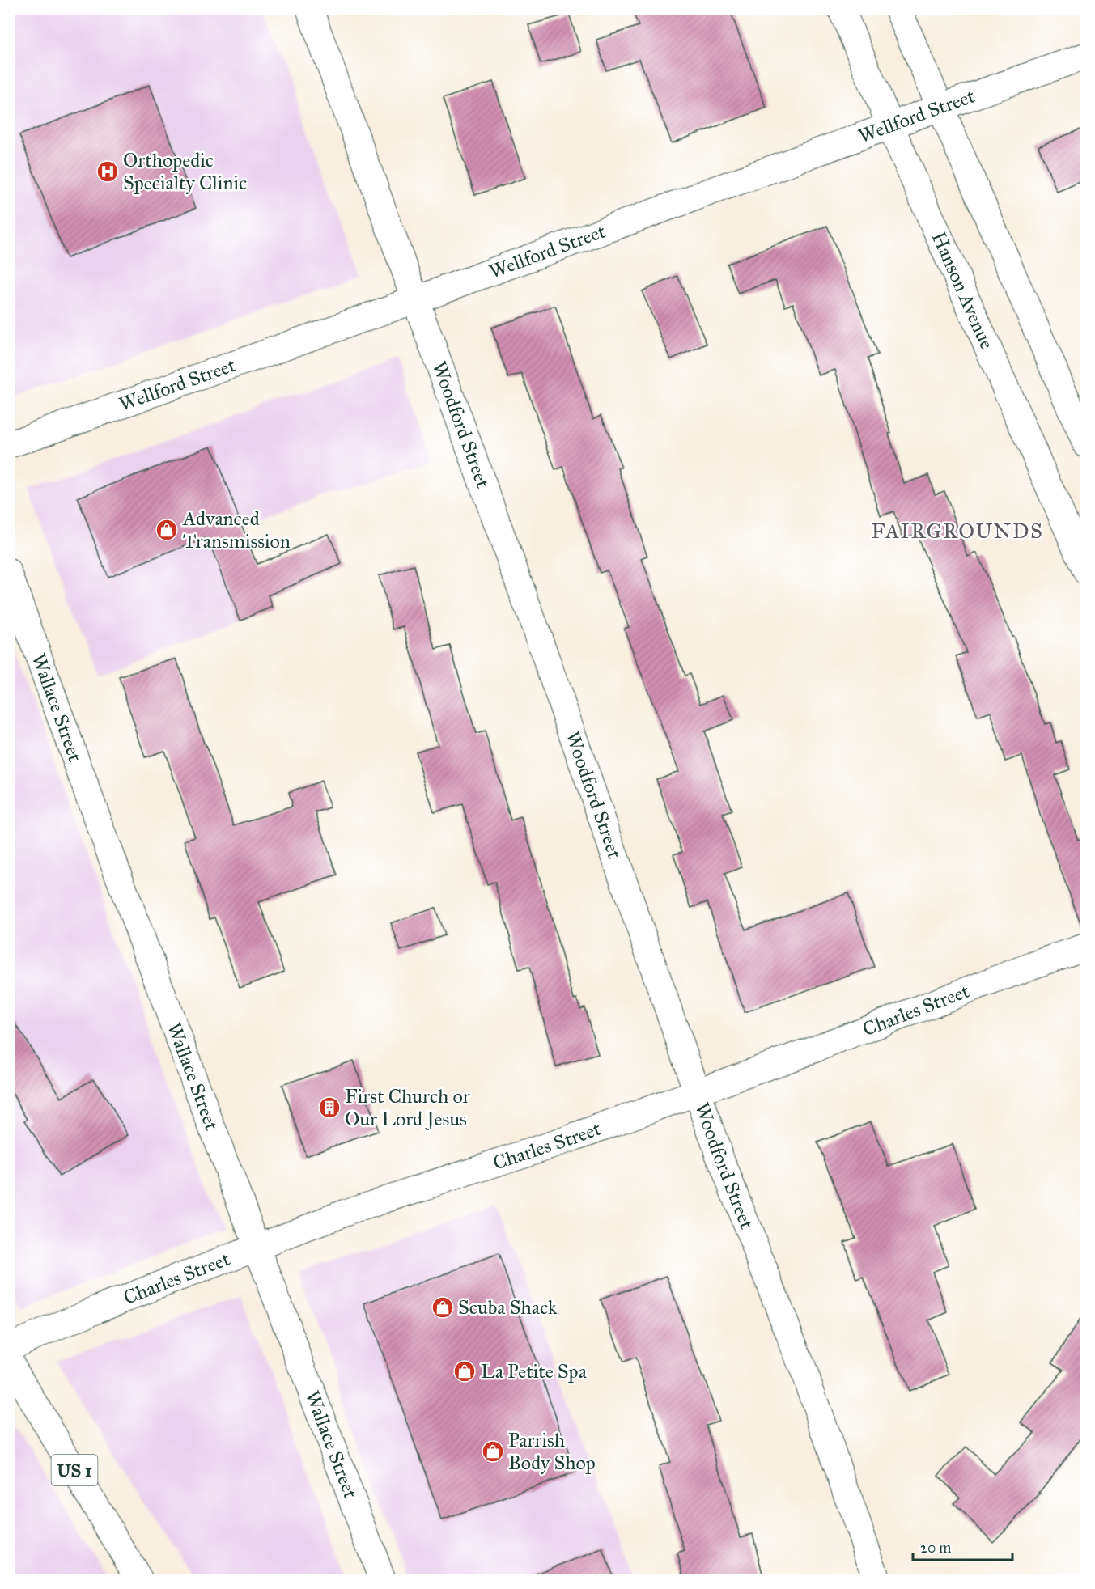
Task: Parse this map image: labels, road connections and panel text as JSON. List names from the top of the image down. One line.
{"streets":{"street":["Wellford Street","Hanson Avenue","Woodford Street","Wallace Street","Charles Street","US 1"]},"crossings":[["Wellford Street","Hanson Avenue"],["Wellford Street","Woodford Street"],["Woodford Street","Charles Street"],["Wallace Street","Charles Street"]],"districts":["FAIRGROUNDS"],"places":{"hospital":["Orthopedic Specialty Clinic"],"shop":["Advanced Transmission","Scuba Shack","La Petite Spa","Parrish Body Shop"],"building":["First Church or Our Lord Jesus"]},"scale_bar":"20 m"}
